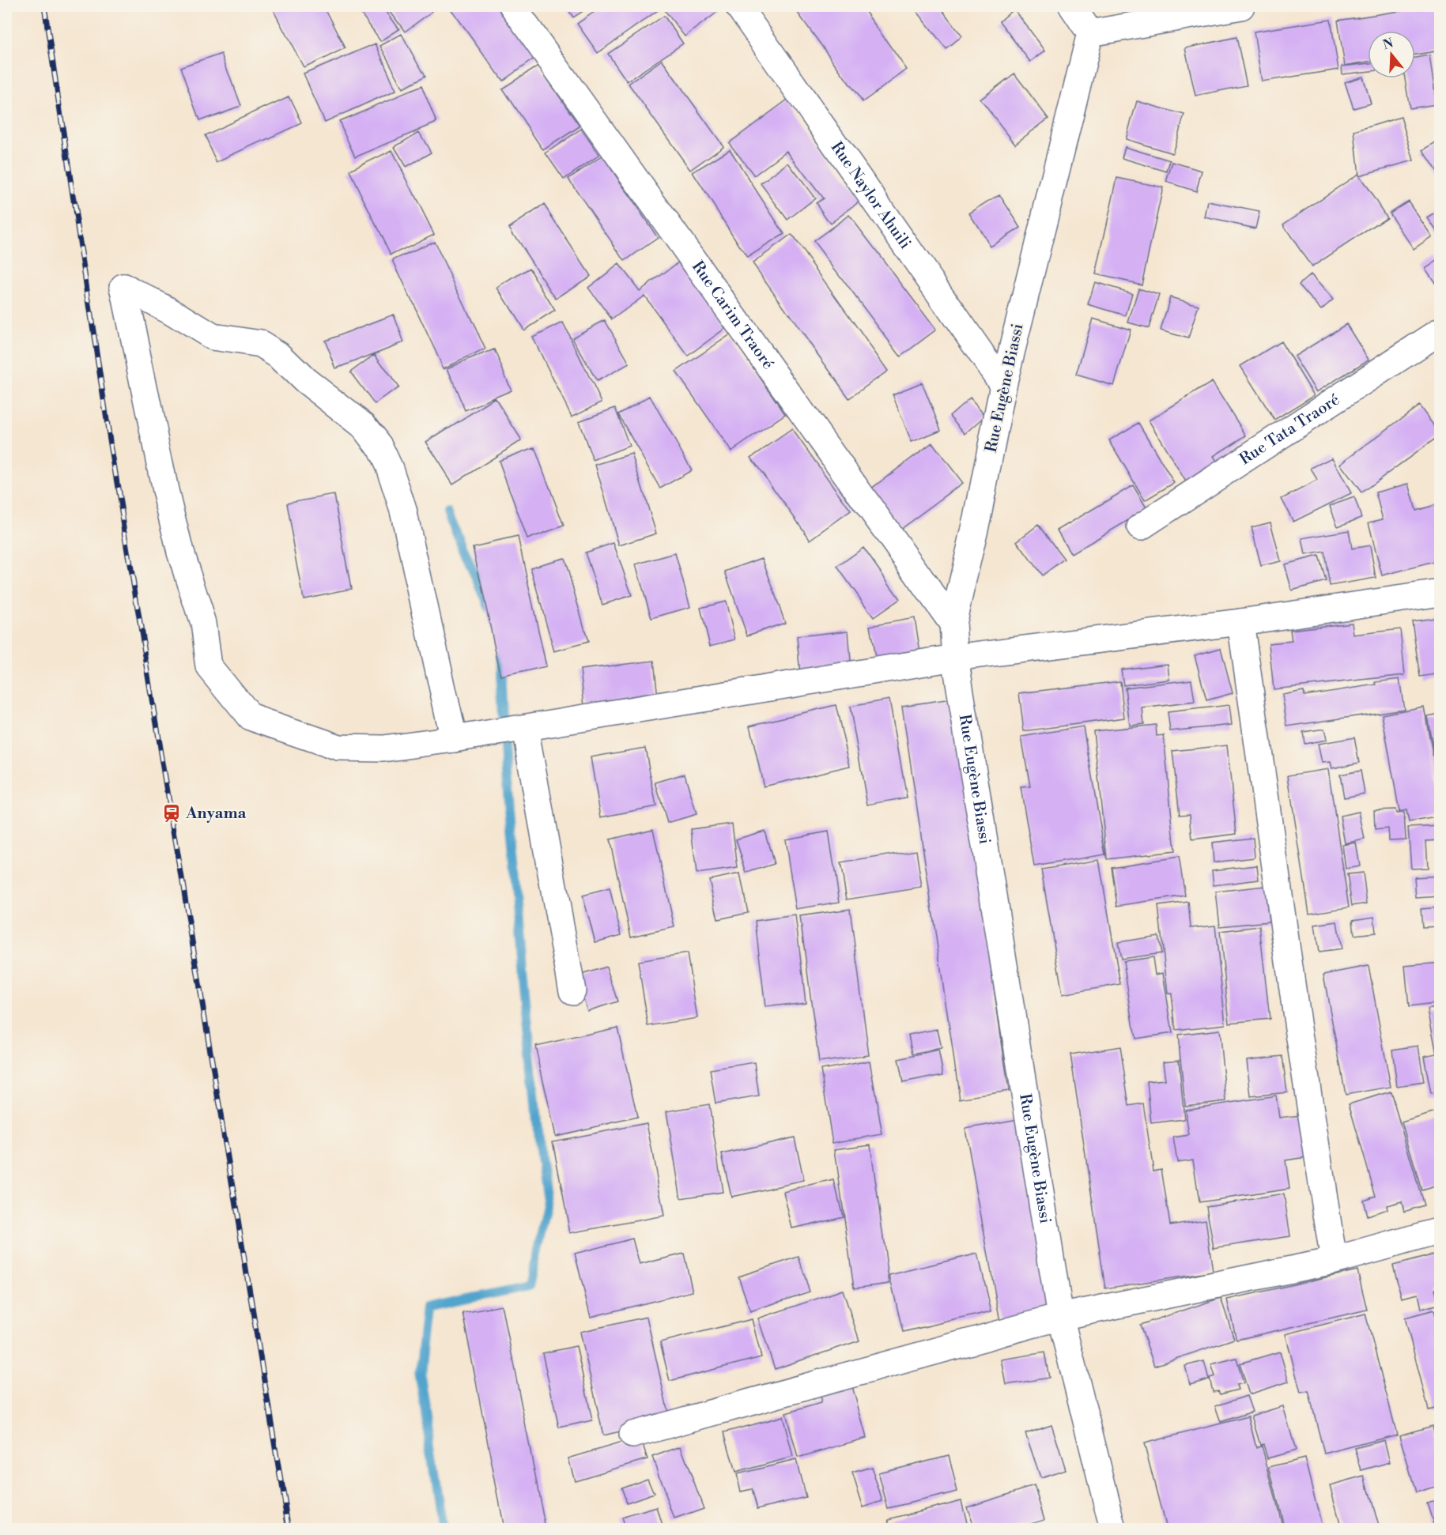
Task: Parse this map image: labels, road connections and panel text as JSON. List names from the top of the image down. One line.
{"streets":{"street":["Rue Naylor Ahuili","Rue Carim Traoré","Rue Eugène Biassi","Rue Tata Traoré"]},"crossings":[["Rue Naylor Ahuili","Rue Eugène Biassi"],["Rue Carim Traoré","Rue Eugène Biassi"]],"places":{"station":["Anyama"]},"north":"top"}
